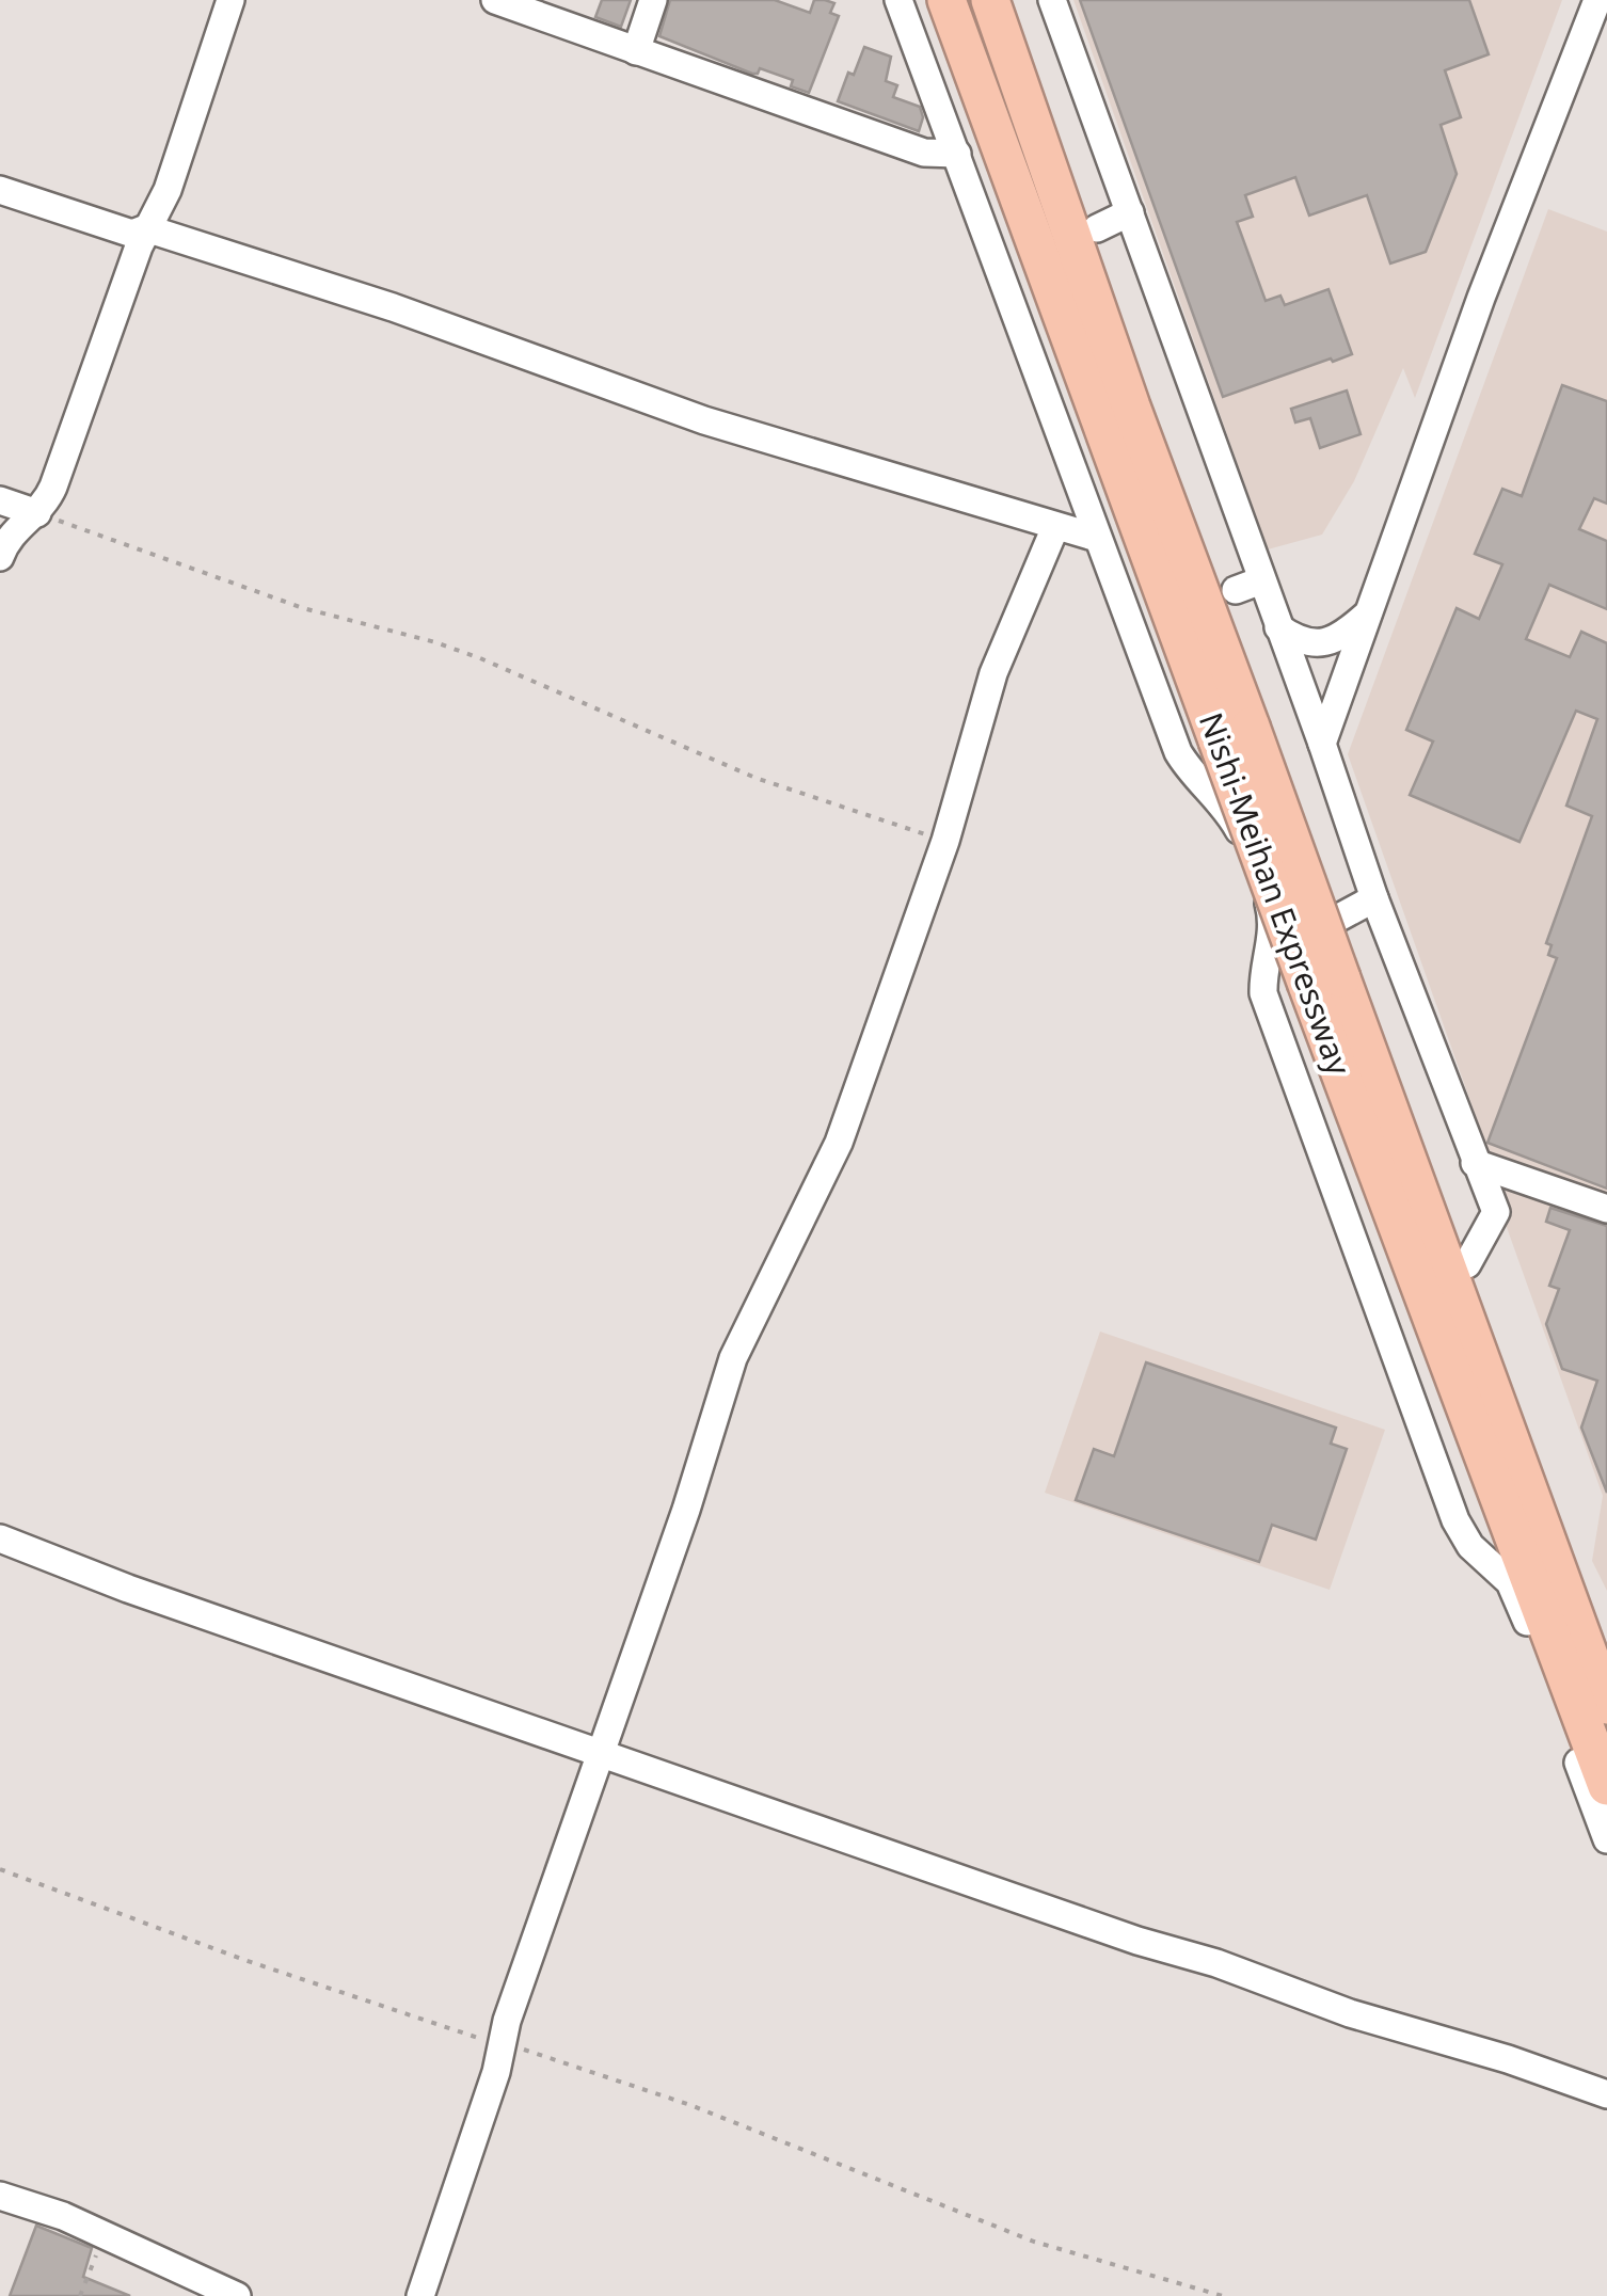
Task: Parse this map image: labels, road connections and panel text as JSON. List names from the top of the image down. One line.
{"streets":{"highway":["Nishi-Meihan Expressway"]}}
